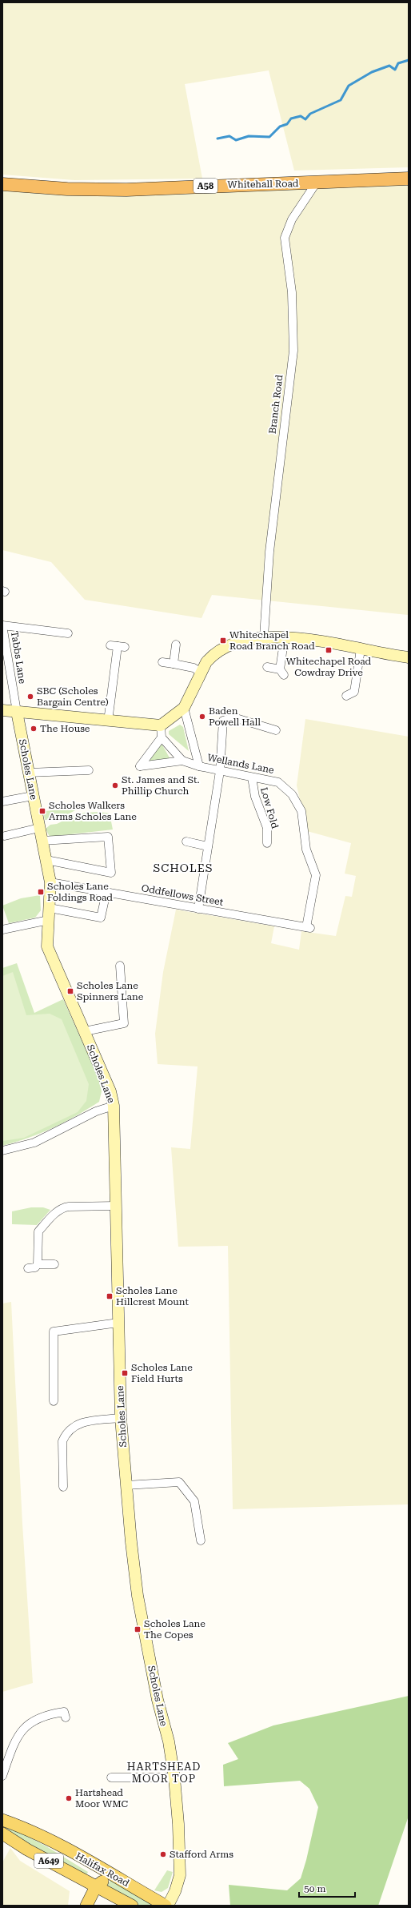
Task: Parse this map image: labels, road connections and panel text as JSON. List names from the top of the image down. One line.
{"streets":{"highway":["Whitehall Road","A58"],"main road":["Scholes Lane","A649","Halifax Road"],"street":["Branch Road","Tabbs Lane","Wellands Lane","Low Fold","Oddfellows Street"]},"crossings":[["Whitehall Road","Branch Road"],["Tabbs Lane","Scholes Lane"],["Wellands Lane","Low Fold"],["Wellands Lane","Oddfellows Street"],["Scholes Lane","Oddfellows Street"]],"districts":["SCHOLES","HARTSHEAD MOOR TOP"],"places":{"transit":["Whitechapel Road Branch Road","Whitechapel Road Cowdray Drive","Scholes Walkers Arms Scholes Lane","Scholes Lane Foldings Road","Scholes Lane Spinners Lane","Scholes Lane Hillcrest Mount","Scholes Lane Field Hurts","Scholes Lane The Copes"],"other":["SBC (Scholes Bargain Centre)","Baden Powell Hall","The House","St. James and St. Phillip Church","Hartshead Moor WMC","Stafford Arms"]},"scale_bar":"50 m"}
